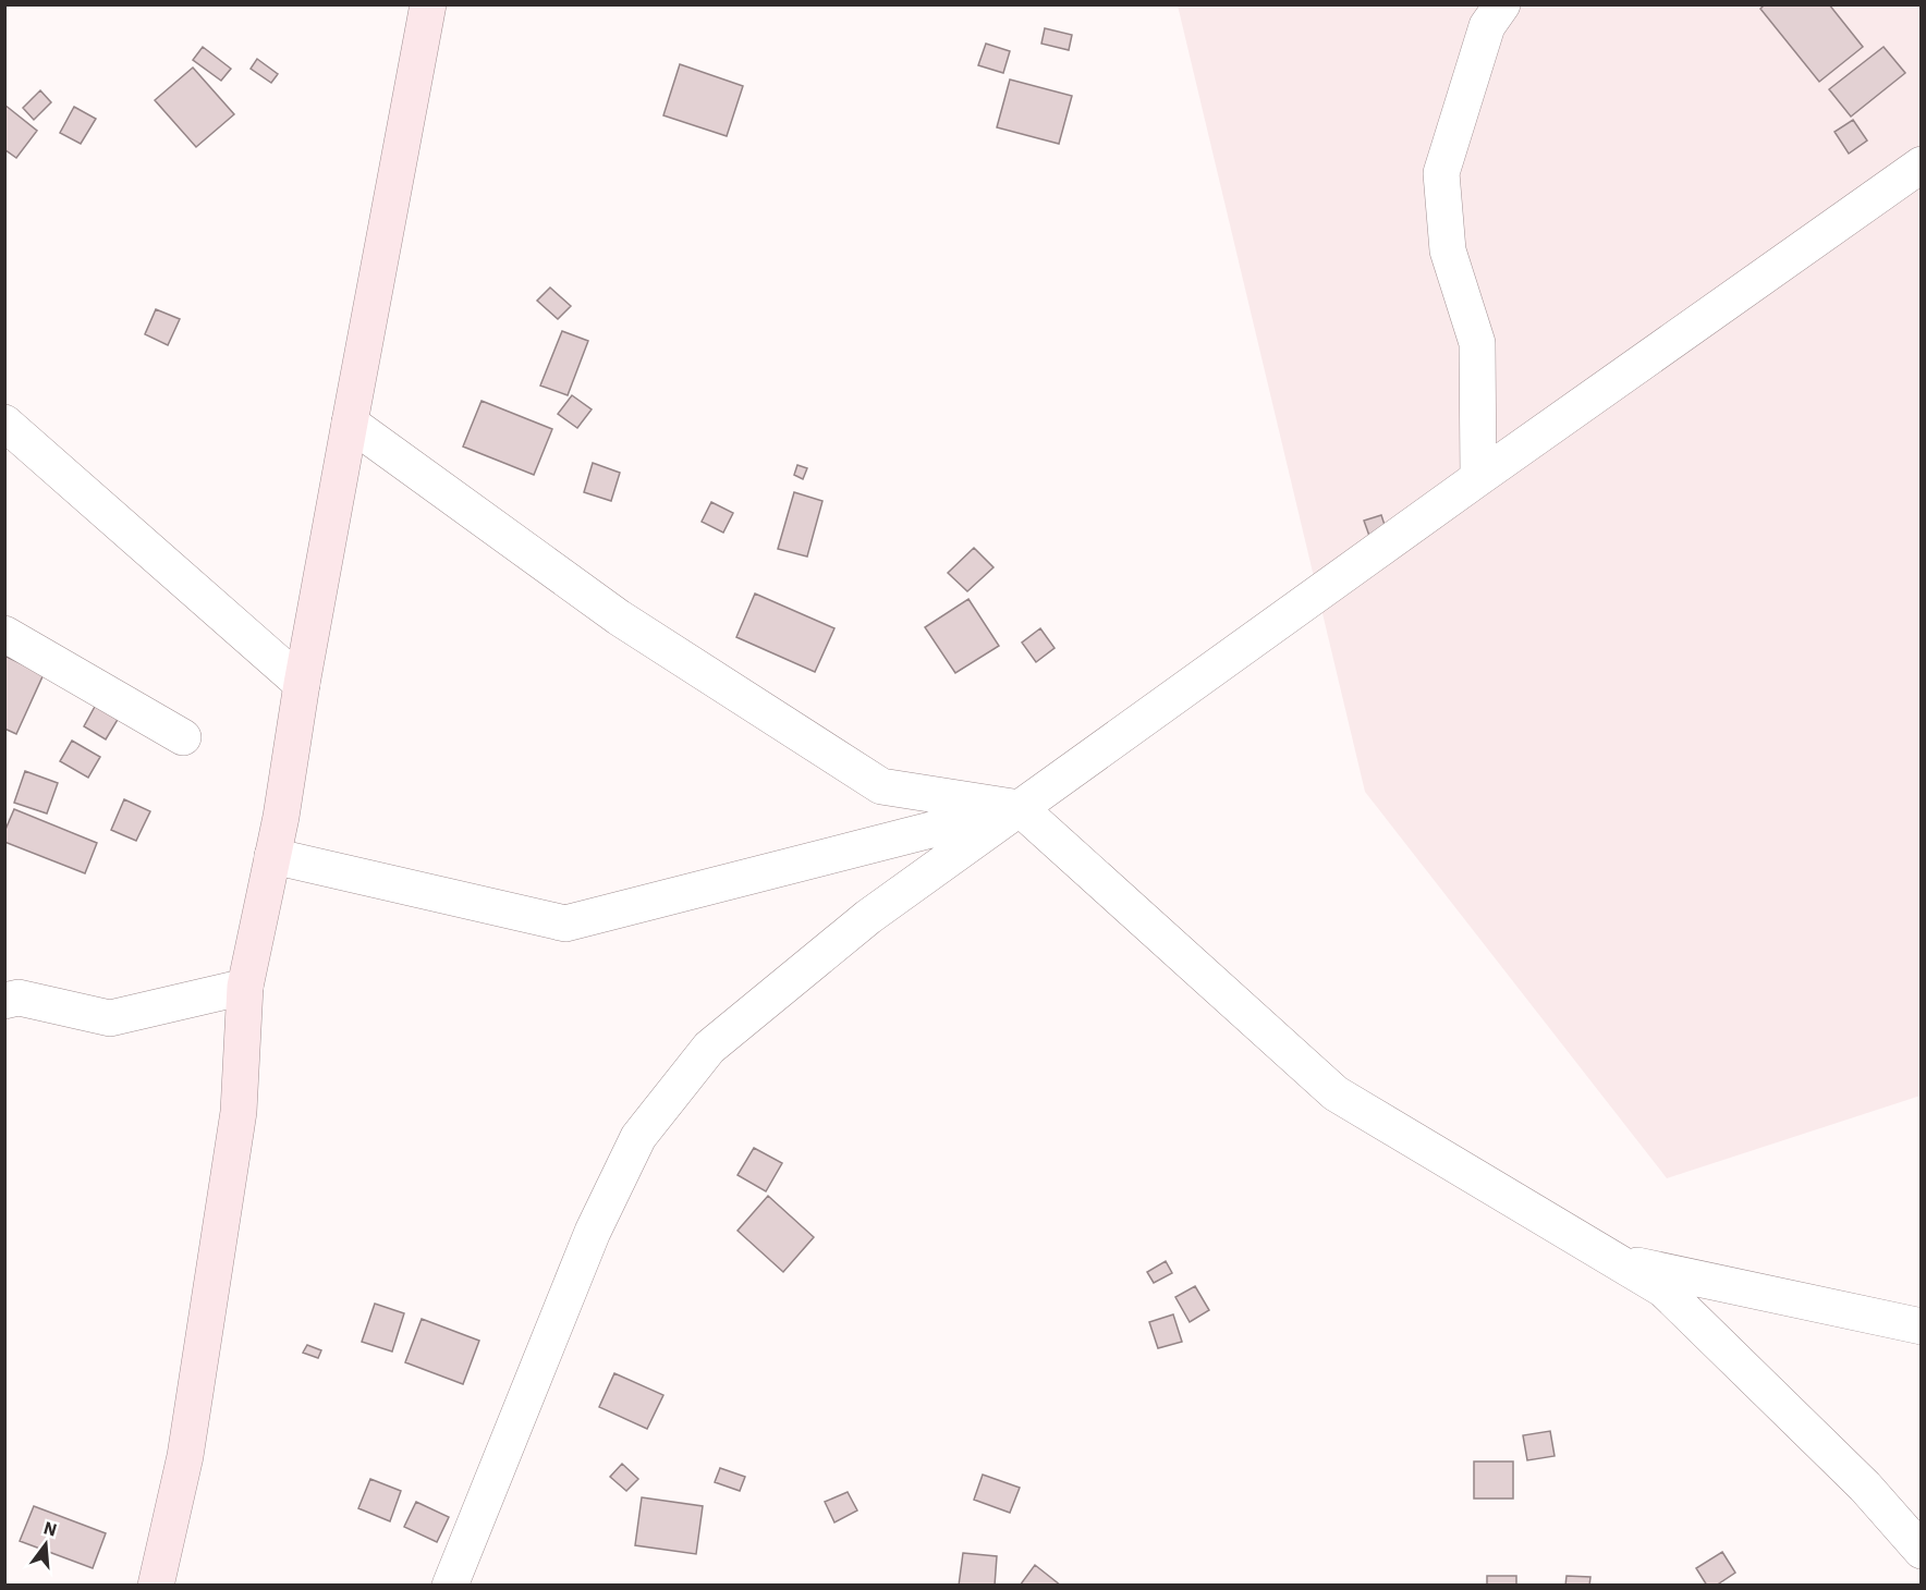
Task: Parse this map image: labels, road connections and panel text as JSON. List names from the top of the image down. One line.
{"north":"top"}
